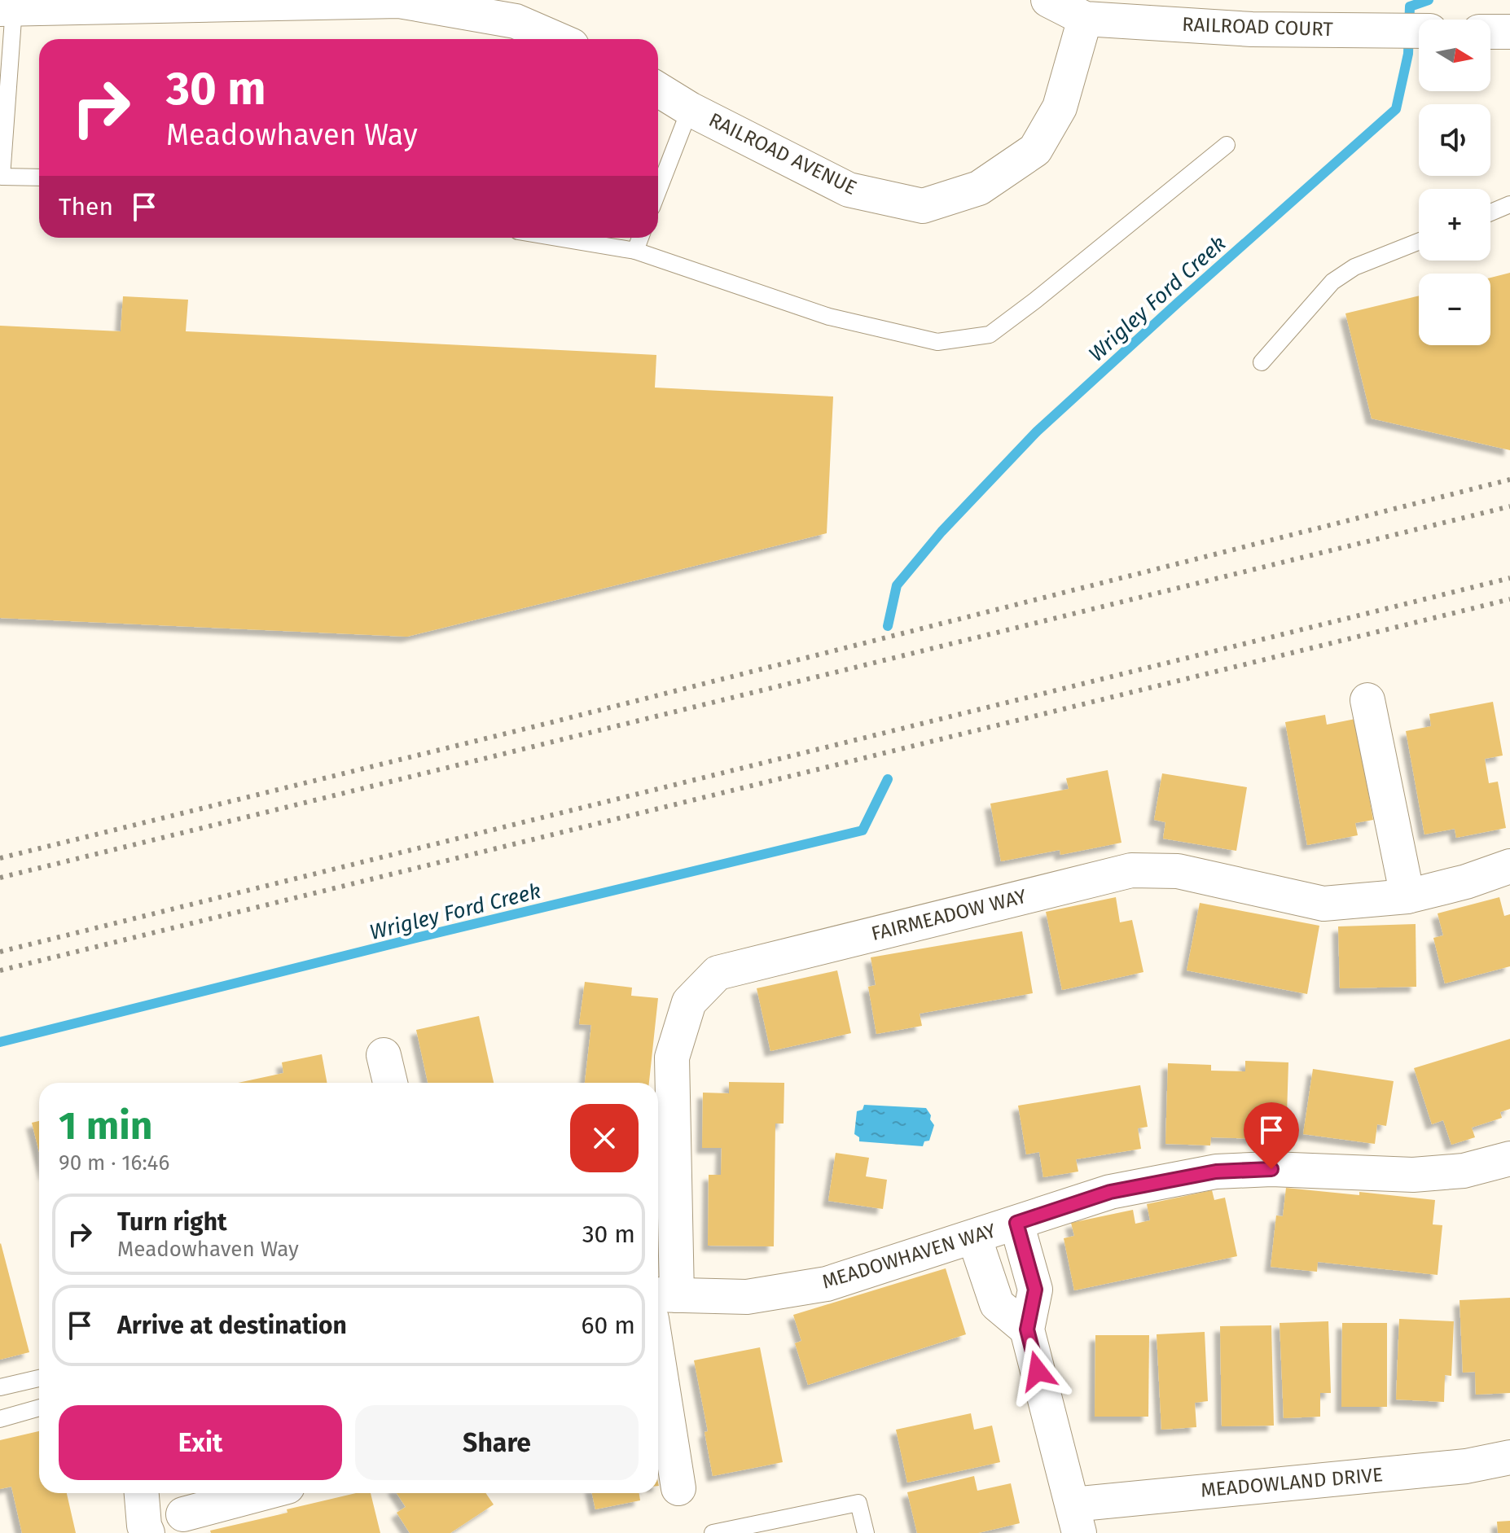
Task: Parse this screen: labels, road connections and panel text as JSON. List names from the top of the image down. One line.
{"streets":{"street":["RAILROAD COURT","RAILROAD AVENUE","FAIRMEADOW WAY","MEADOWHAVEN WAY","MEADOWLAND DRIVE"]},"crossings":[["RAILROAD COURT","RAILROAD AVENUE"],["FAIRMEADOW WAY","MEADOWHAVEN WAY"]],"water":["Wrigley Ford Creek"],"north":"right","page":{"map_buttons":["+","−"],"turn":["30 m","Meadowhaven Way"],"then":"Then","heading":["1 min","90 m · 16:46"],"list":[{"name":"Turn right","note":"Meadowhaven Way","value":"30 m"},{"name":"Arrive at destination","value":"60 m"}],"buttons":["Exit","Share"]}}
